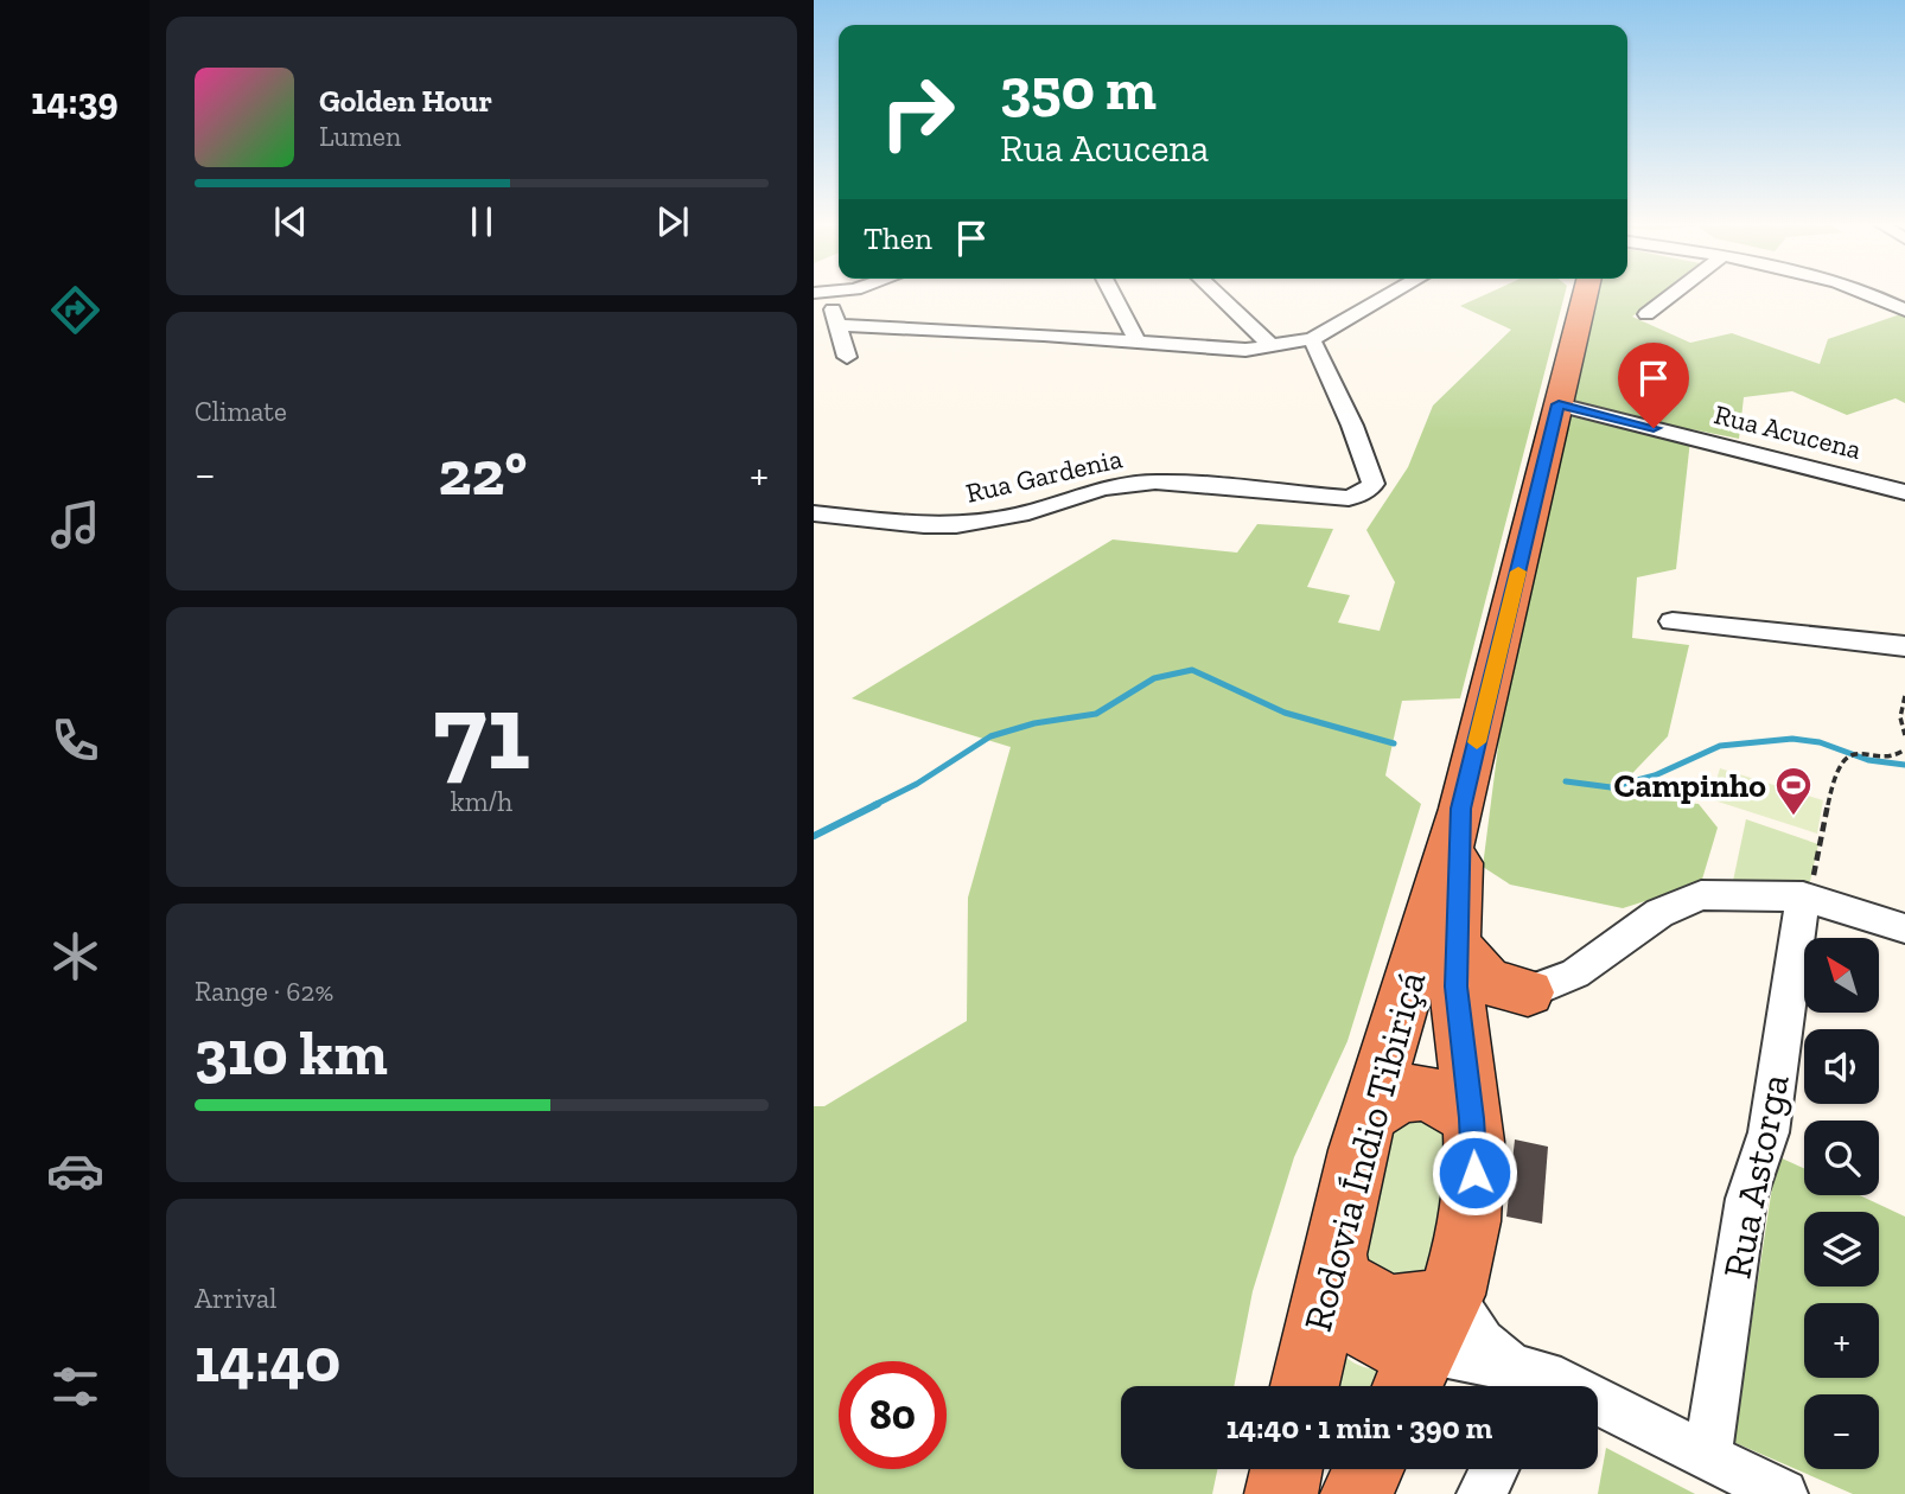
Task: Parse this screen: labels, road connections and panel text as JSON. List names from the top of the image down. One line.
{"streets":{"highway":["Rodovia Índio Tibiriçá"],"street":["Rua Acucena","Rua Gardenia","Rua Astorga"]},"crossings":[["Rua Acucena","Rodovia Índio Tibiriçá"]],"places":{"sports":["Campinho"]},"north":"top left","page":{"tabs":"14:39","turn":["350 m","Rua Acucena"],"song":["Golden Hour","Lumen"],"then":"Then","tile":["Climate",["71","km/h"],["Range · 62%","310 km"],["Arrival","14:40"]],"heat":["−","22°","+"],"map_buttons":["+","−"],"limit":"80","trip":"14:40 · 1 min · 390 m"}}
